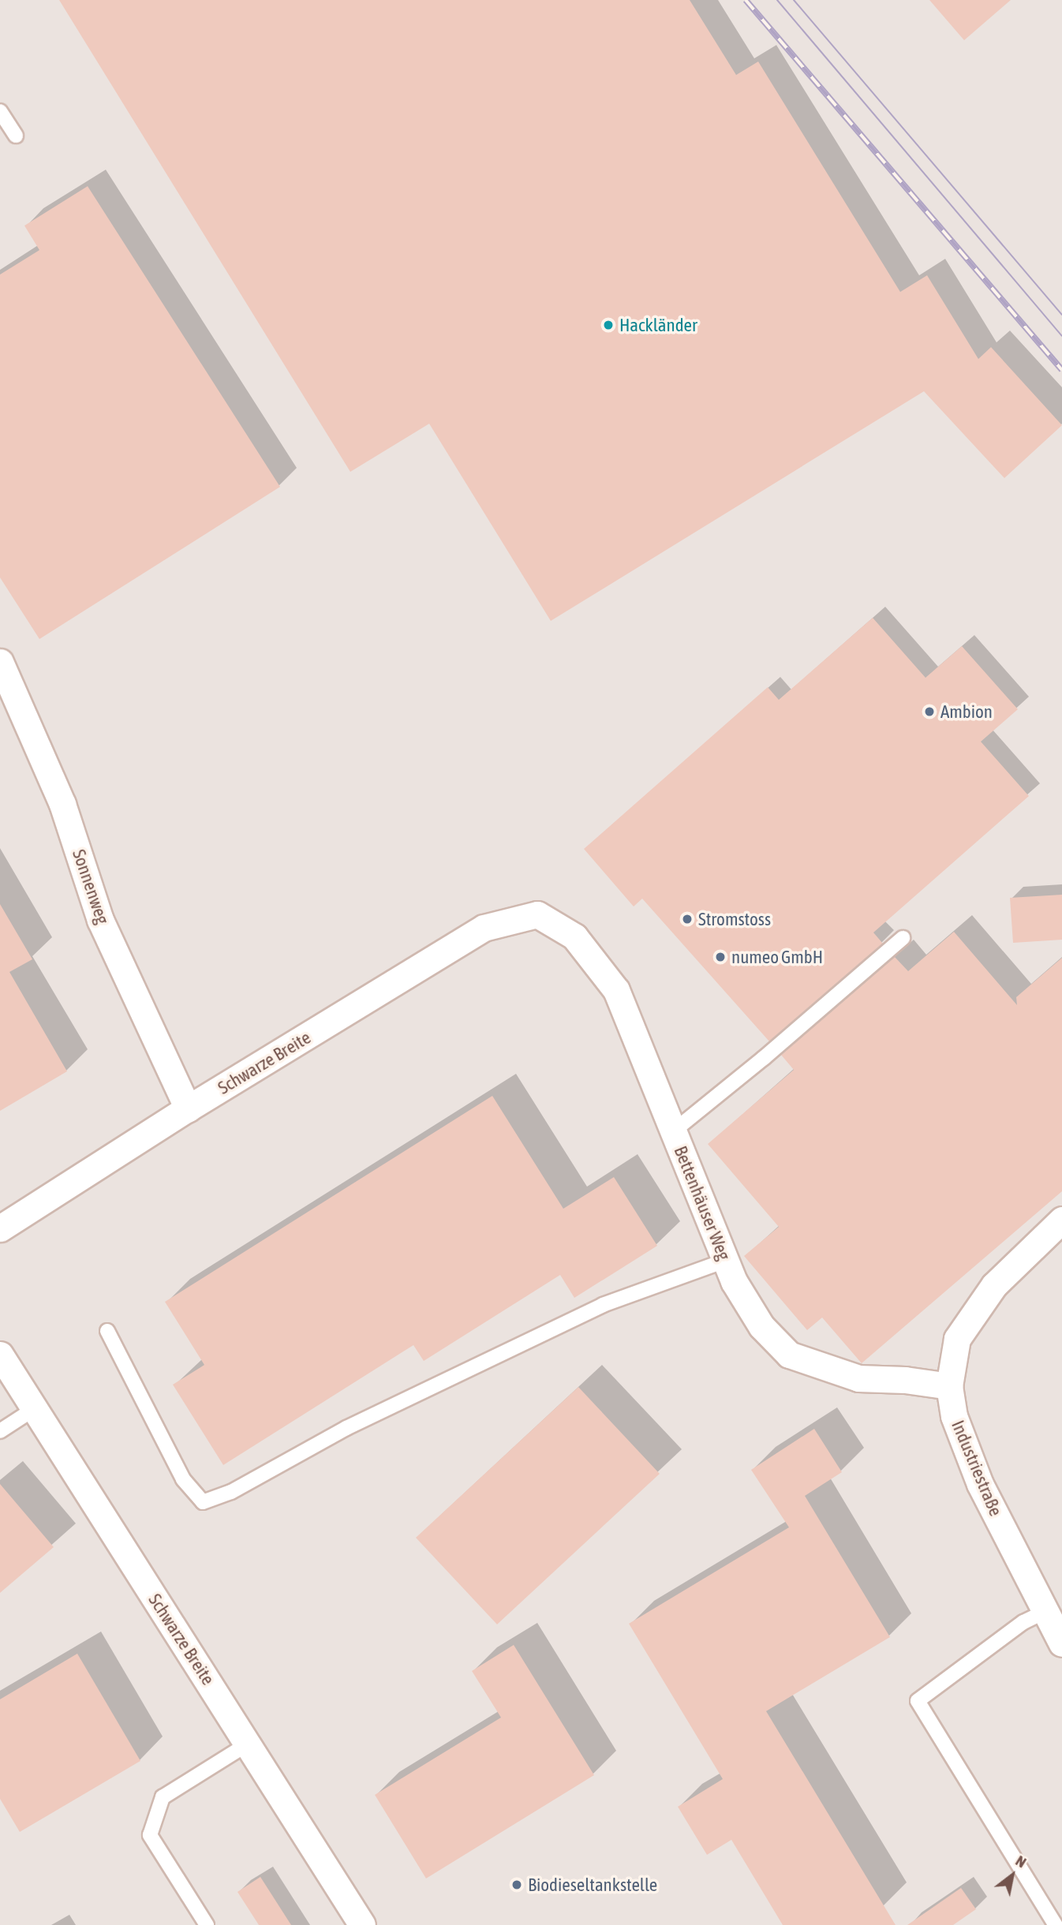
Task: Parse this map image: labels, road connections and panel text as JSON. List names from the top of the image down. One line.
{"streets":{"street":["Sonnenweg","Schwarze Breite","Bettenhäuser Weg","Industriestraße"]},"crossings":[["Sonnenweg","Schwarze Breite"],["Schwarze Breite","Bettenhäuser Weg"],["Bettenhäuser Weg","Industriestraße"]],"places":["Hackländer","Ambion","Stromstoss","numeo GmbH","Biodieseltankstelle"],"north":"top right"}
